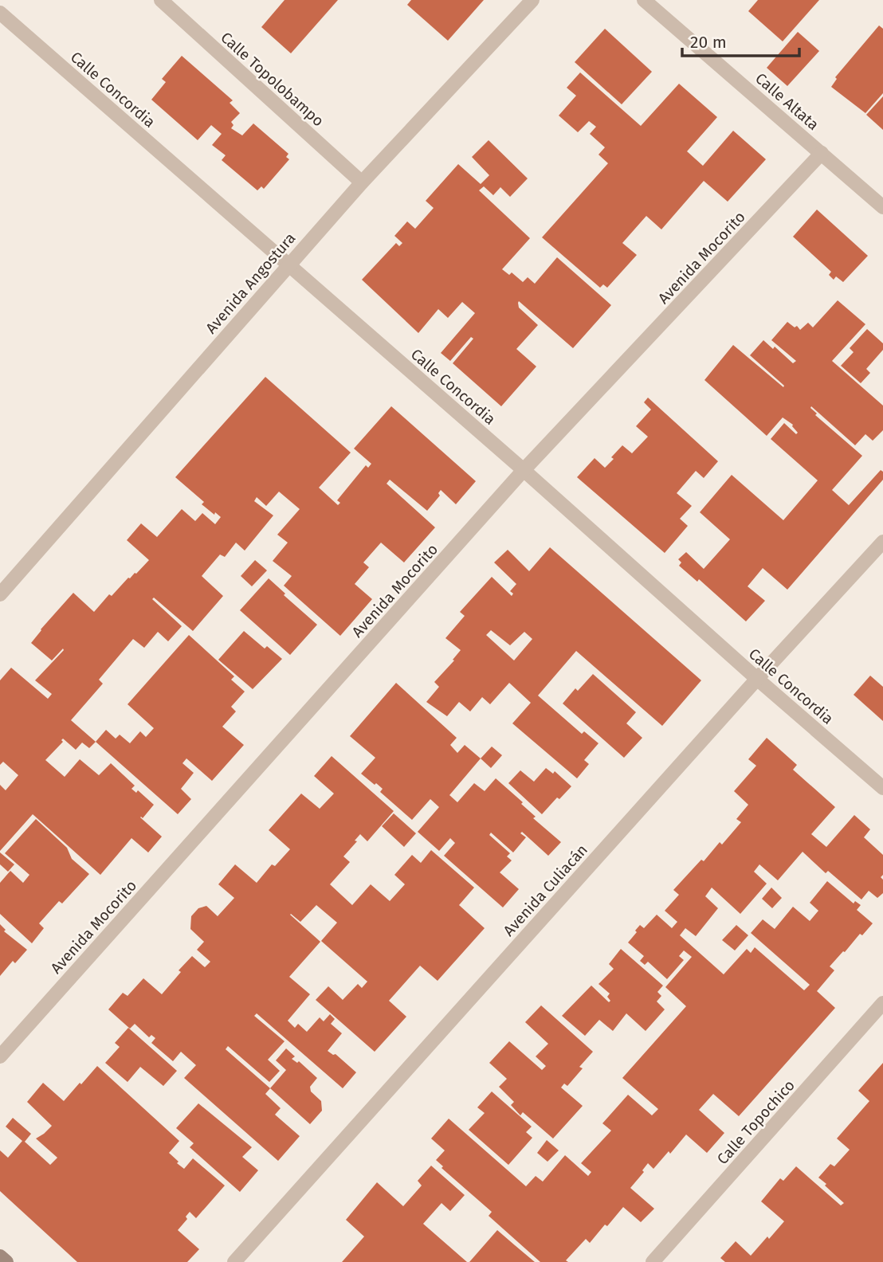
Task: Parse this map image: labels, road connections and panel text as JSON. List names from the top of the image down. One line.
{"streets":{"street":["Calle Topolobampo","Calle Concordia","Calle Altata","Avenida Mocorito","Avenida Angostura","Avenida Culiacán","Calle Topochico"]},"crossings":[["Calle Topolobampo","Avenida Angostura"],["Calle Concordia","Avenida Mocorito"],["Calle Concordia","Avenida Angostura"],["Calle Concordia","Avenida Culiacán"],["Calle Altata","Avenida Mocorito"]],"scale_bar":"20 m"}
